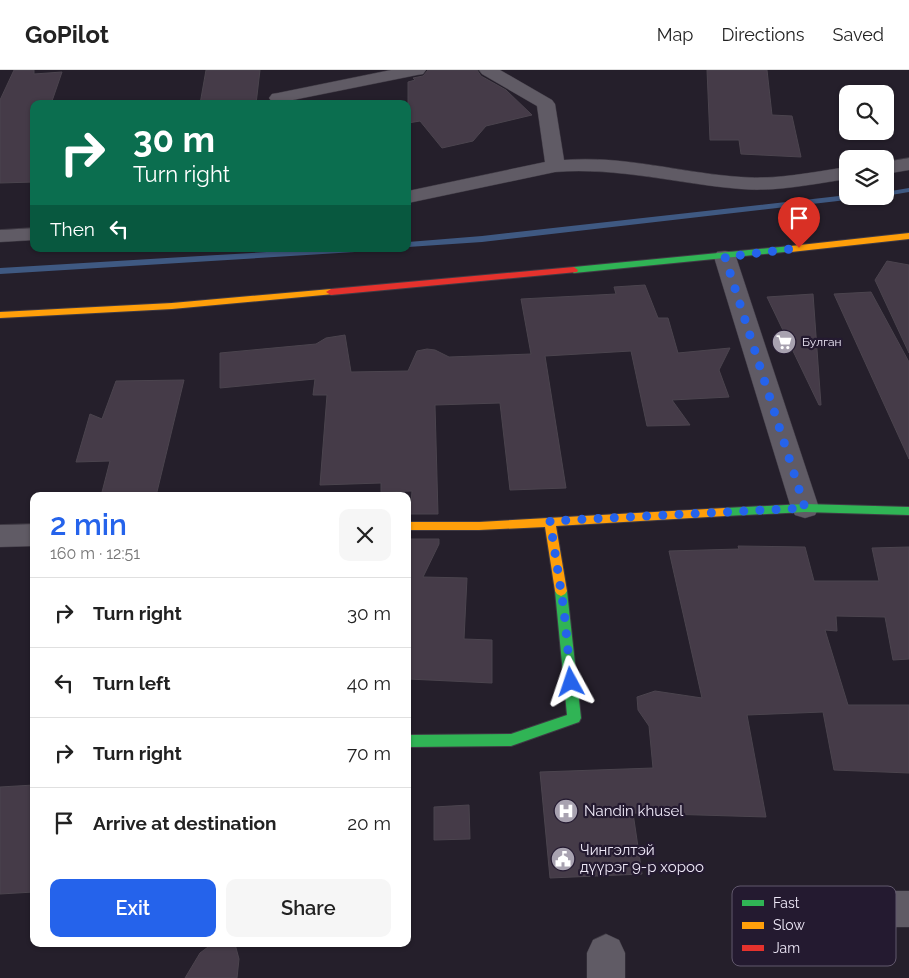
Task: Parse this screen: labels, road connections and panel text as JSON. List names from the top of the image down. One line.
{"places":{"supermarket":["Булган"],"hospital":["Nandin khusel"],"public building":["Чингэлтэй дүүрэг 9-р хороо"]},"legend":["Fast","Slow","Jam"],"page":{"header":"GoPilot","nav":["Map","Directions","Saved"],"turn":["30 m","Turn right"],"then":"Then","heading":["2 min","160 m · 12:51"],"list":[{"name":"Turn right","value":"30 m"},{"name":"Turn left","value":"40 m"},{"name":"Turn right","value":"70 m"},{"name":"Arrive at destination","value":"20 m"}],"buttons":["Exit","Share"]}}
